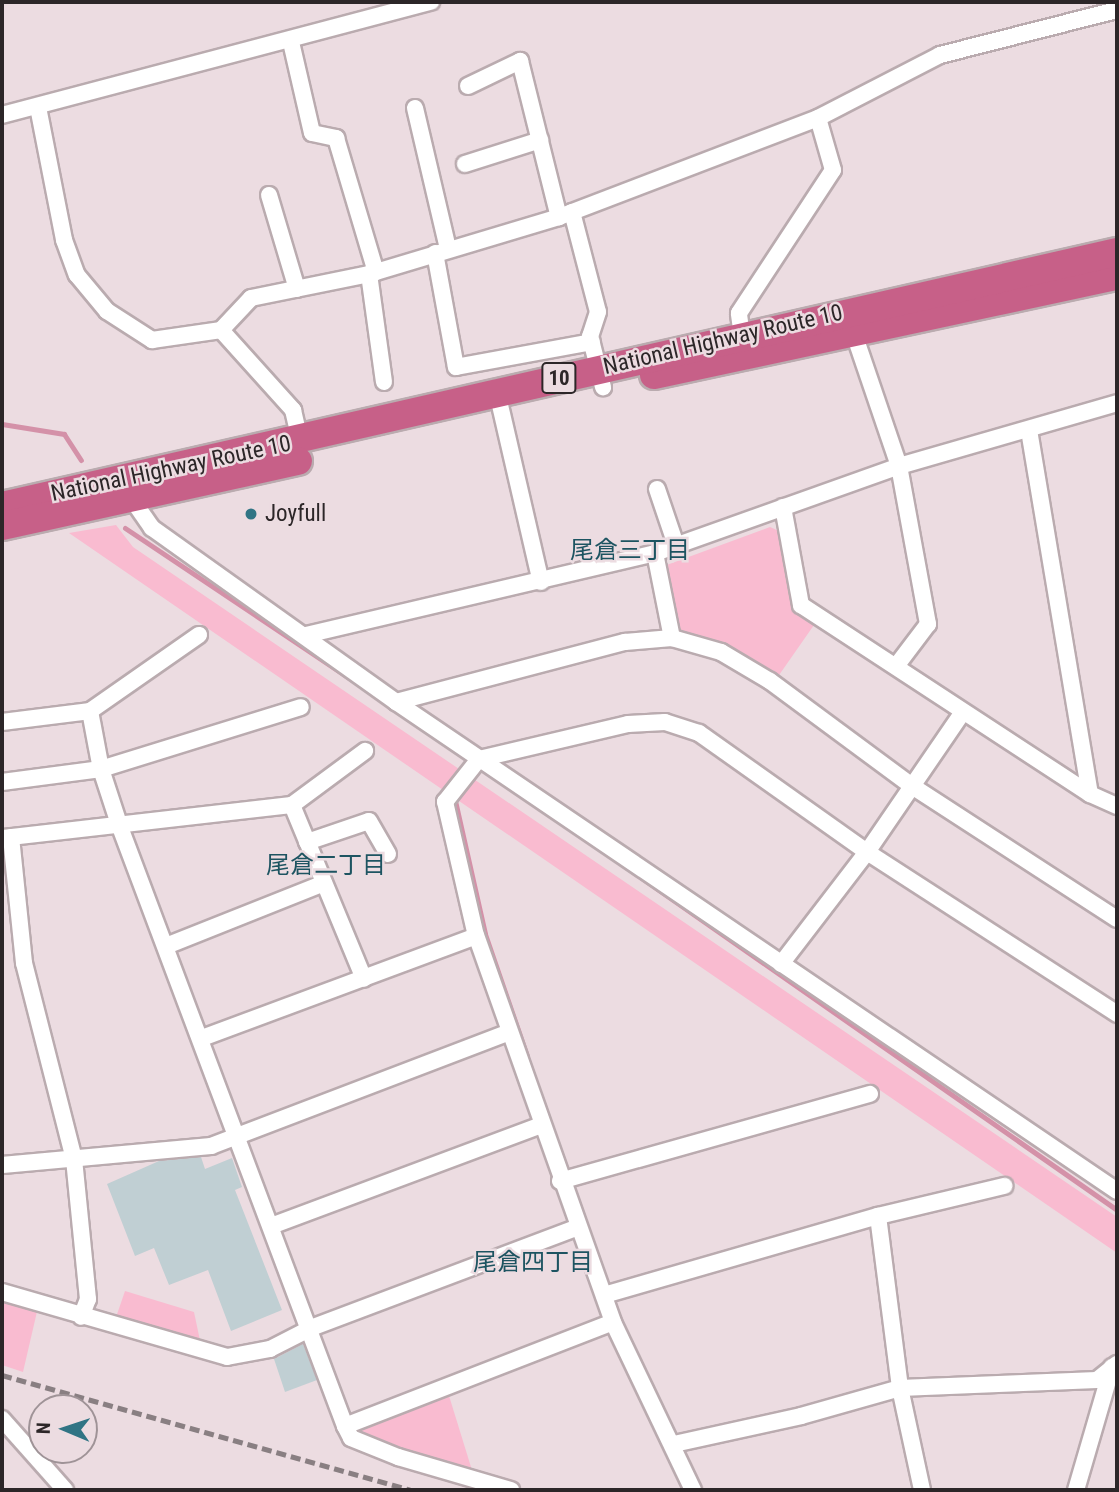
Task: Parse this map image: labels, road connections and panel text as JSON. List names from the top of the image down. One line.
{"streets":{"highway":["National Highway Route 10","10"]},"districts":["尾倉三丁目","尾倉二丁目","尾倉四丁目"],"places":["Joyfull"],"north":"left"}
